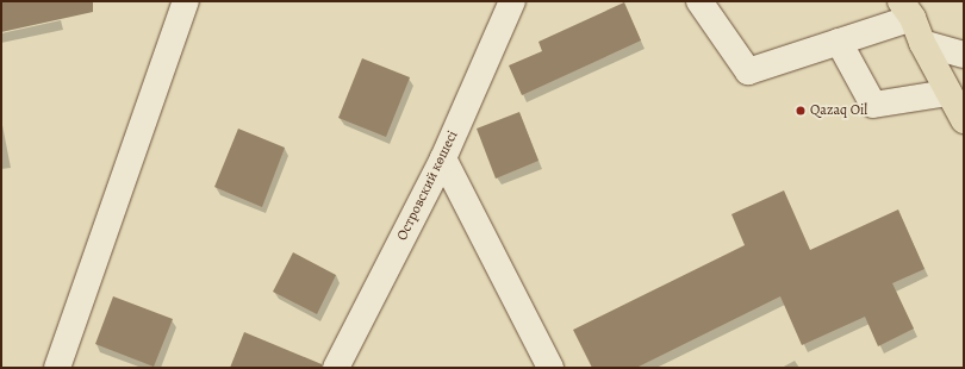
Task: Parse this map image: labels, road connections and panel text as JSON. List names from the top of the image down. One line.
{"streets":{"street":["Островский көшесі"]},"places":["Qazaq Oil"]}
